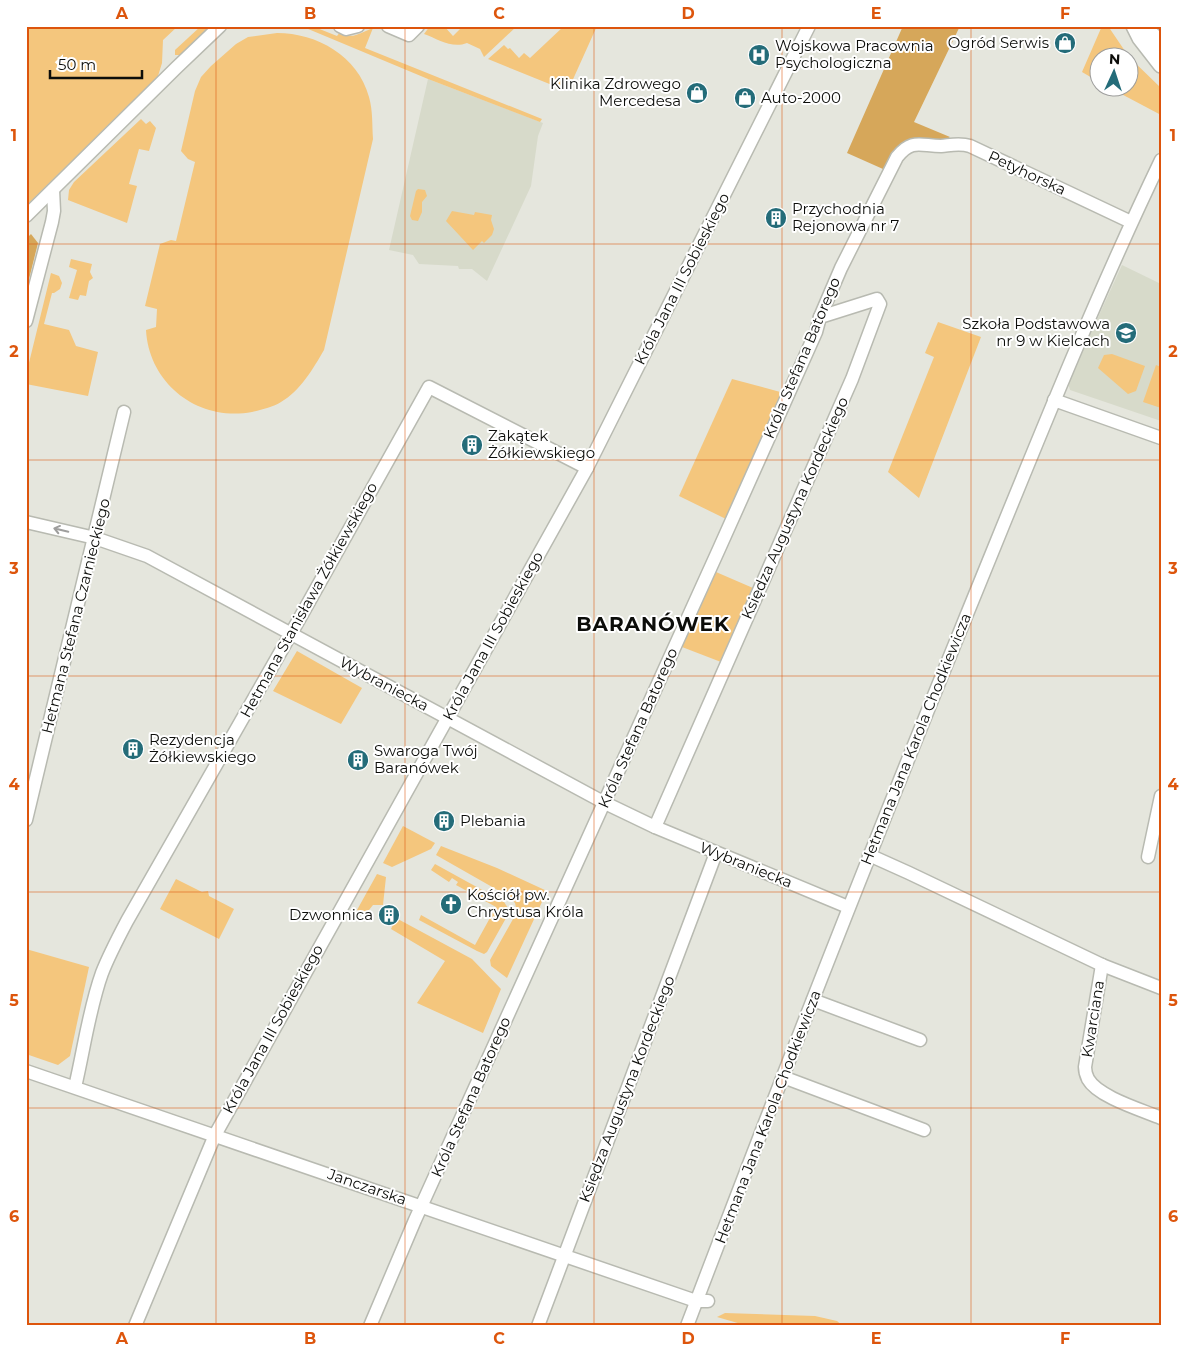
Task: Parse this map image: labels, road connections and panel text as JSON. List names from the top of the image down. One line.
{"streets":{"street":["Petyhorska","Króla Jana III Sobieskiego","Króla Stefana Batorego","Księdza Augustyna Kordeckiego","Hetmana Stanisława Żółkiewskiego","Hetmana Stefana Czarnieckiego","Wybraniecka","Hetmana Jana Karola Chodkiewicza","Kwarciana","Janczarska"]},"crossings":[["Petyhorska","Króla Stefana Batorego"],["Petyhorska","Hetmana Jana Karola Chodkiewicza"],["Króla Jana III Sobieskiego","Hetmana Stanisława Żółkiewskiego"],["Króla Jana III Sobieskiego","Wybraniecka"],["Króla Jana III Sobieskiego","Janczarska"],["Króla Stefana Batorego","Księdza Augustyna Kordeckiego"],["Króla Stefana Batorego","Wybraniecka"],["Króla Stefana Batorego","Janczarska"],["Księdza Augustyna Kordeckiego","Wybraniecka"],["Księdza Augustyna Kordeckiego","Janczarska"],["Hetmana Stanisława Żółkiewskiego","Wybraniecka"],["Hetmana Stanisława Żółkiewskiego","Janczarska"],["Hetmana Stefana Czarnieckiego","Wybraniecka"],["Wybraniecka","Hetmana Jana Karola Chodkiewicza"],["Hetmana Jana Karola Chodkiewicza","Janczarska"]],"districts":["BARANÓWEK"],"places":{"shop":["Ogród Serwis","Klinika Zdrowego Mercedesa","Auto-2000"],"hospital":["Wojskowa Pracownia Psychologiczna"],"building":["Przychodnia Rejonowa nr 7","Zakątek Żółkiewskiego","Rezydencja Żółkiewskiego","Swaroga Twój Baranówek","Plebania","Dzwonnica"],"school or university":["Szkoła Podstawowa nr 9 w Kielcach"],"church":["Kościół pw. Chrystusa Króla"]},"scale_bar":"50 m","north":"top","grid":{"columns":["A","B","C","D","E","F"],"rows":["1","2","3","4","5","6"]}}
